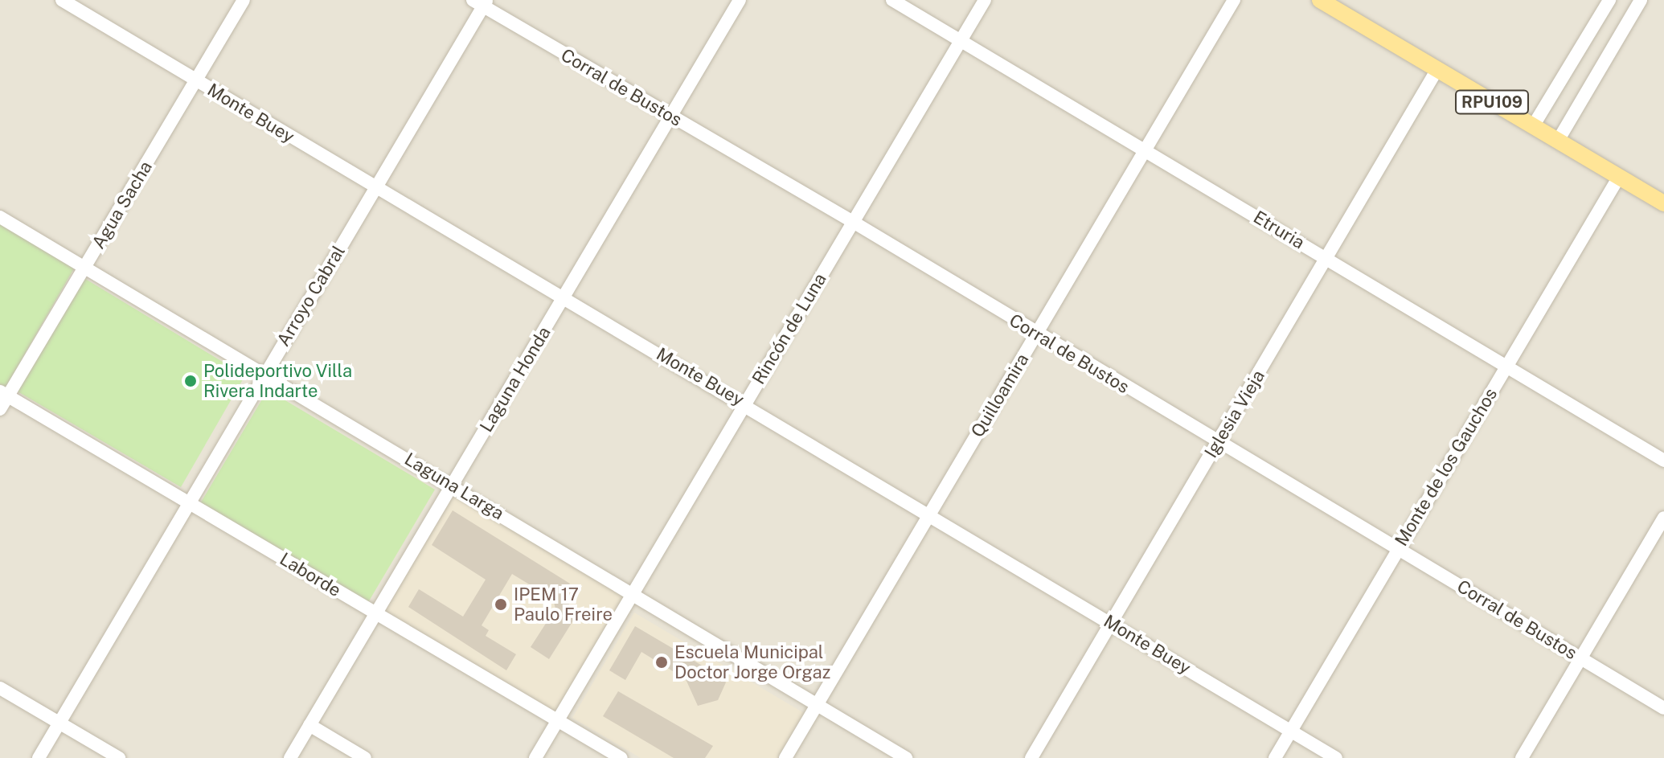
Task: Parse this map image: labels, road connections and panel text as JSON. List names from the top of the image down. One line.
{"streets":{"main road":["RPU109"],"street":["Corral de Bustos","Monte Buey","Agua Sacha","Etruria","Arroyo Cabral","Rincón de Luna","Laguna Honda","Quilloamira","Iglesia Vieja","Monte de los Gauchos","Laguna Larga","Laborde"]},"crossings":[["Corral de Bustos","Arroyo Cabral"],["Corral de Bustos","Rincón de Luna"],["Corral de Bustos","Laguna Honda"],["Corral de Bustos","Quilloamira"],["Corral de Bustos","Iglesia Vieja"],["Corral de Bustos","Monte de los Gauchos"],["RPU109","Iglesia Vieja"],["RPU109","Monte de los Gauchos"],["Monte Buey","Agua Sacha"],["Monte Buey","Arroyo Cabral"],["Monte Buey","Rincón de Luna"],["Monte Buey","Laguna Honda"],["Monte Buey","Quilloamira"],["Monte Buey","Iglesia Vieja"],["Monte Buey","Monte de los Gauchos"],["Agua Sacha","Laguna Larga"],["Agua Sacha","Laborde"],["Etruria","Rincón de Luna"],["Etruria","Quilloamira"],["Etruria","Iglesia Vieja"],["Etruria","Monte de los Gauchos"],["Arroyo Cabral","Laguna Larga"],["Arroyo Cabral","Laborde"],["Rincón de Luna","Laguna Larga"],["Rincón de Luna","Laborde"],["Laguna Honda","Laguna Larga"],["Laguna Honda","Laborde"],["Quilloamira","Laguna Larga"]],"places":["Polideportivo Villa Rivera Indarte","IPEM 17 Paulo Freire","Escuela Municipal Doctor Jorge Orgaz"]}
